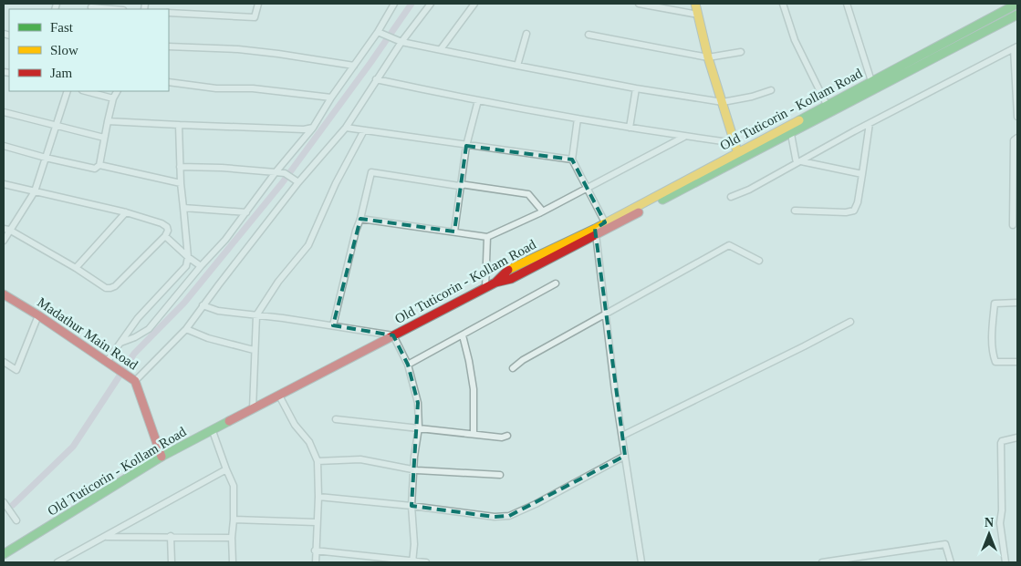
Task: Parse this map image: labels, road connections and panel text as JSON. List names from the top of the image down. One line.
{"streets":{"main road":["Old Tuticorin - Kollam Road","Madathur Main Road"]},"crossings":[["Old Tuticorin - Kollam Road","Madathur Main Road"]],"legend":["Fast","Slow","Jam"],"north":"top"}
